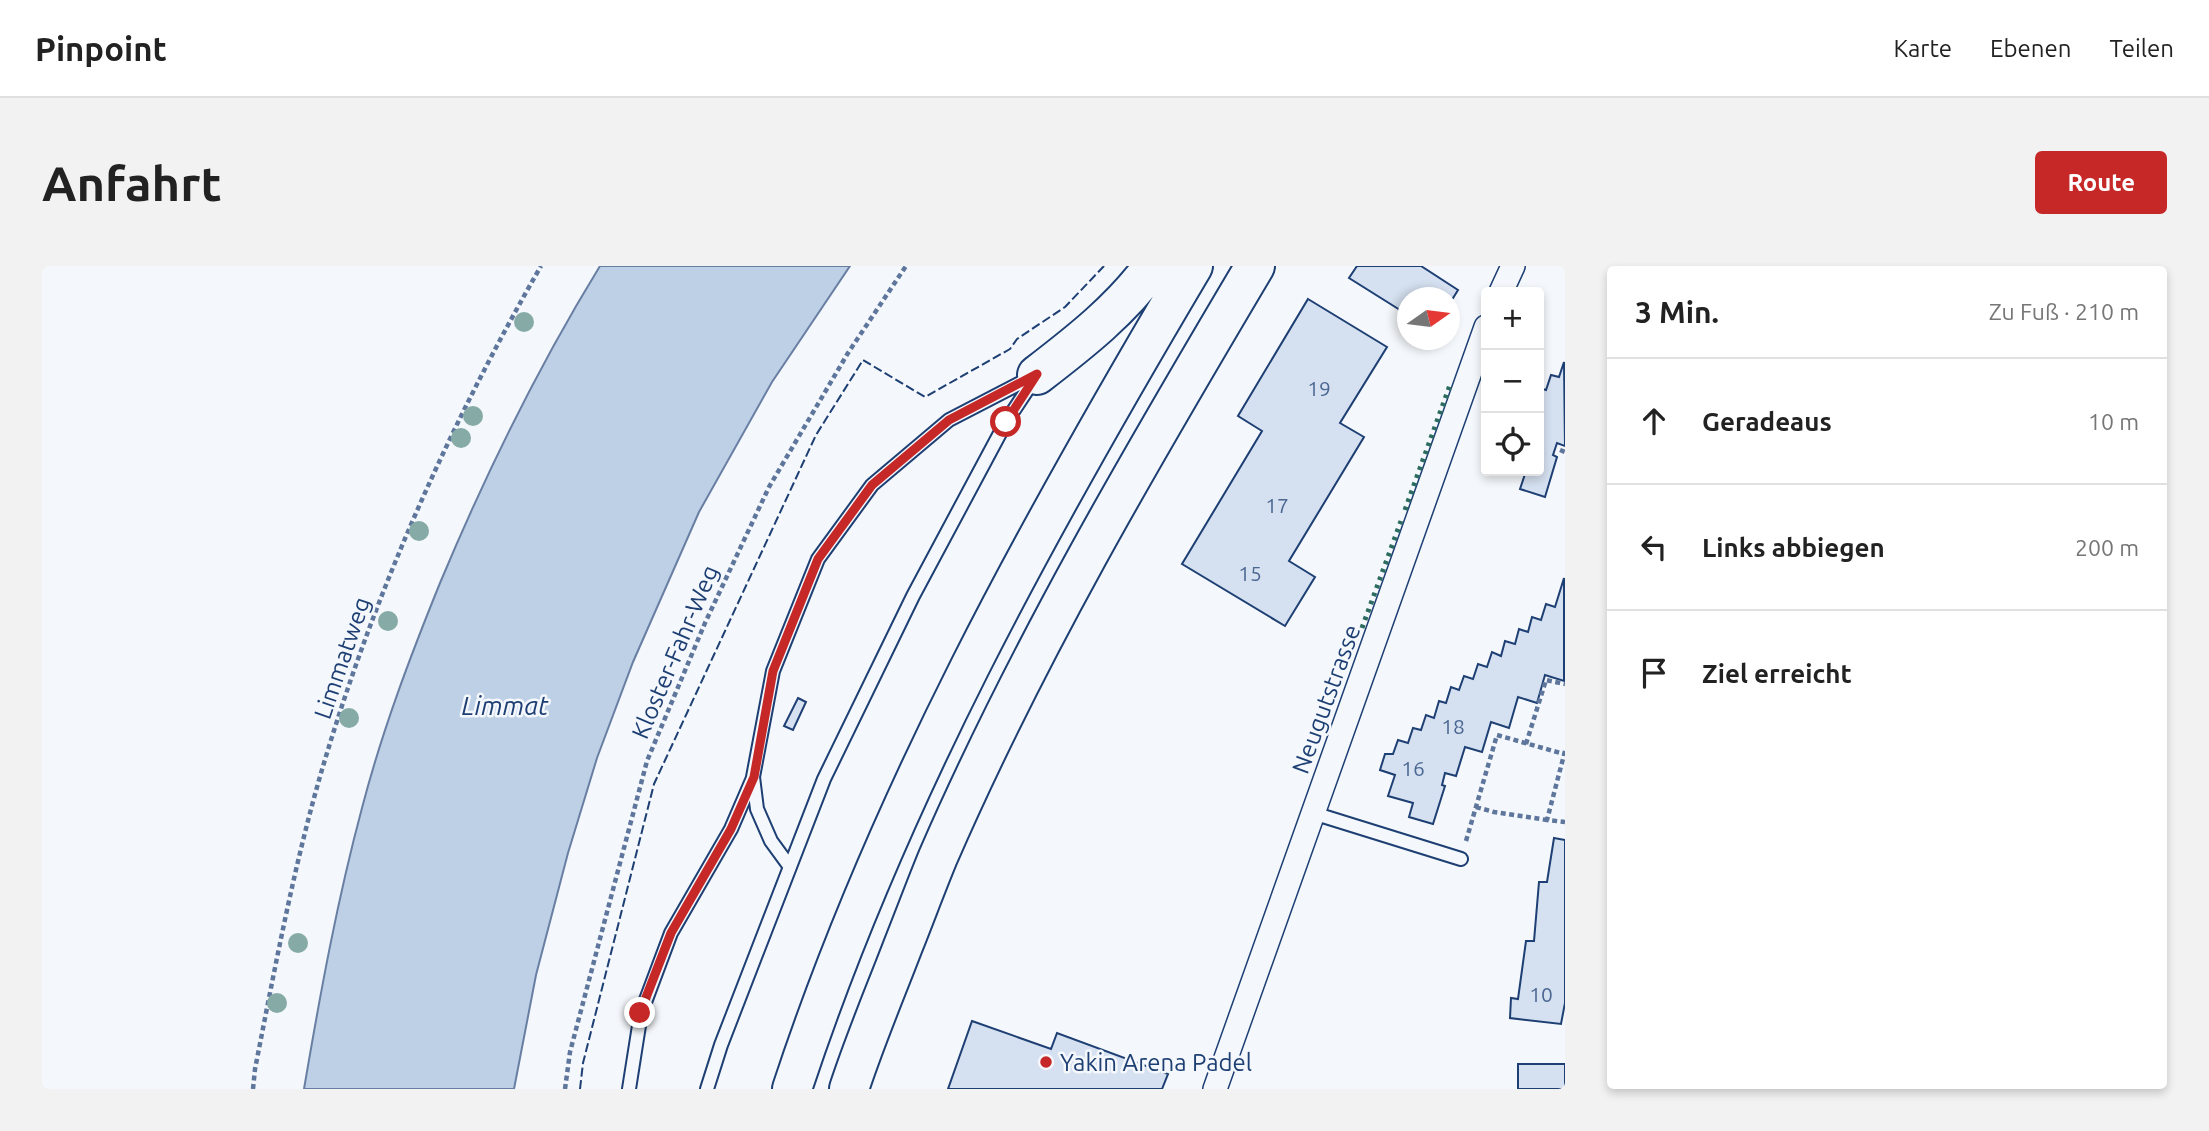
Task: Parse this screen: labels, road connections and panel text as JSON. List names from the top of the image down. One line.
{"streets":{"street":["Neugutstrasse"],"path":["Kloster-Fahr-Weg","Limmatweg"]},"water":["Limmat"],"places":["Yakin Arena Padel"],"house_numbers":["19","17","15","18","16","10"],"north":"right","page":{"header":"Pinpoint","nav":["Karte","Ebenen","Teilen"],"buttons":"Route","title":"Anfahrt","heading":["3 Min.","Zu Fuß · 210 m"],"map_buttons":["+","−"],"list":[["Geradeaus","10 m"],["Links abbiegen","200 m"],"Ziel erreicht"]}}
